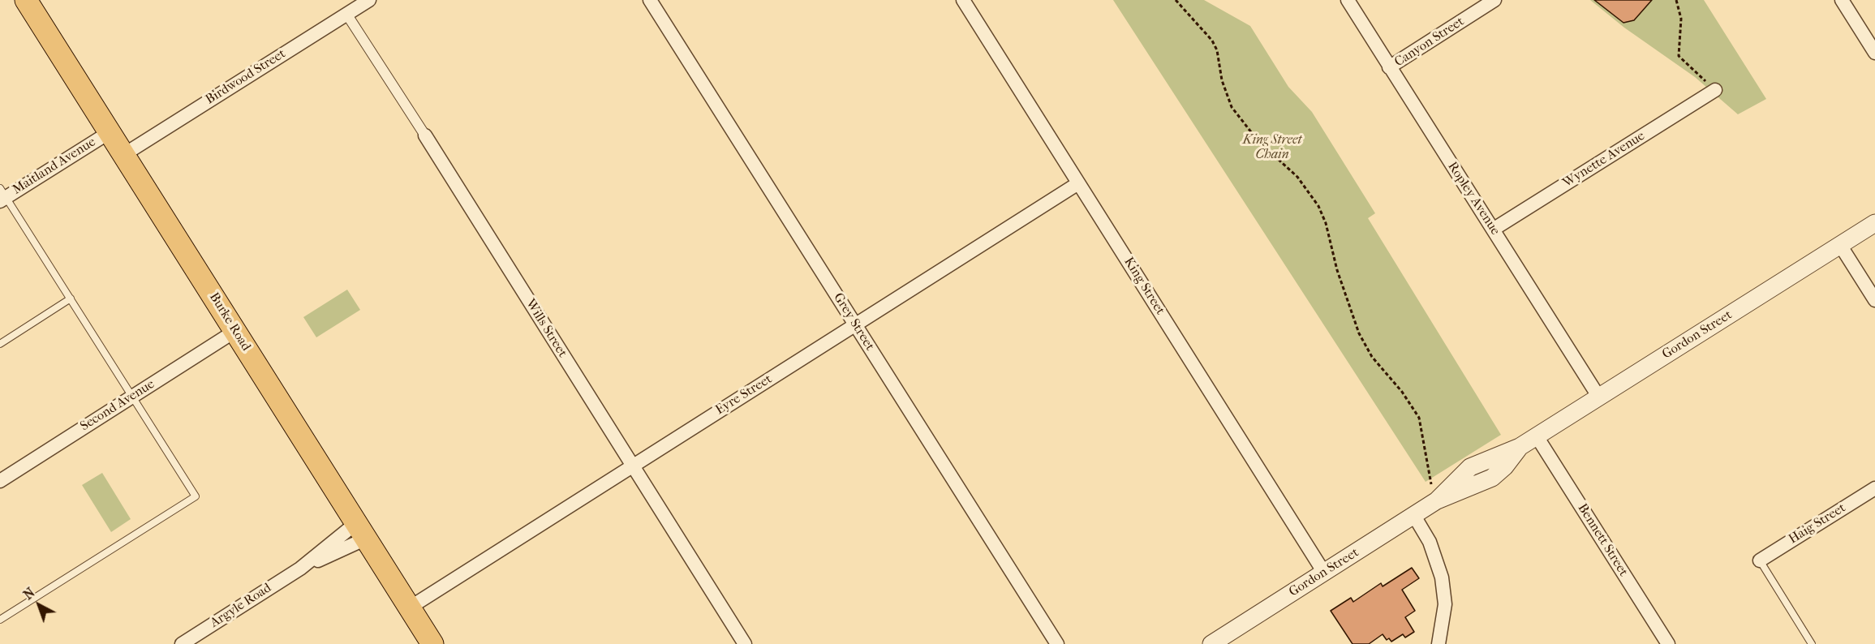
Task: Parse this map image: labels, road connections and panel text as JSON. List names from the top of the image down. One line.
{"streets":{"main road":["Burke Road"],"street":["Canyon Street","Birdwood Street","Wynette Avenue","Maitland Avenue","Ropley Avenue","King Street","Grey Street","Wills Street","Gordon Street","Eyre Street","Second Avenue","Haig Street","Bennett Street","Argyle Road"]},"crossings":[["Canyon Street","Ropley Avenue"],["Birdwood Street","Burke Road"],["Birdwood Street","Wills Street"],["Wynette Avenue","Ropley Avenue"],["Maitland Avenue","Burke Road"],["Ropley Avenue","Gordon Street"],["King Street","Gordon Street"],["King Street","Eyre Street"],["Burke Road","Eyre Street"],["Burke Road","Second Avenue"],["Burke Road","Argyle Road"],["Grey Street","Eyre Street"],["Wills Street","Eyre Street"],["Gordon Street","Bennett Street"]],"parks":["King Street Chain"],"north":"top left"}
